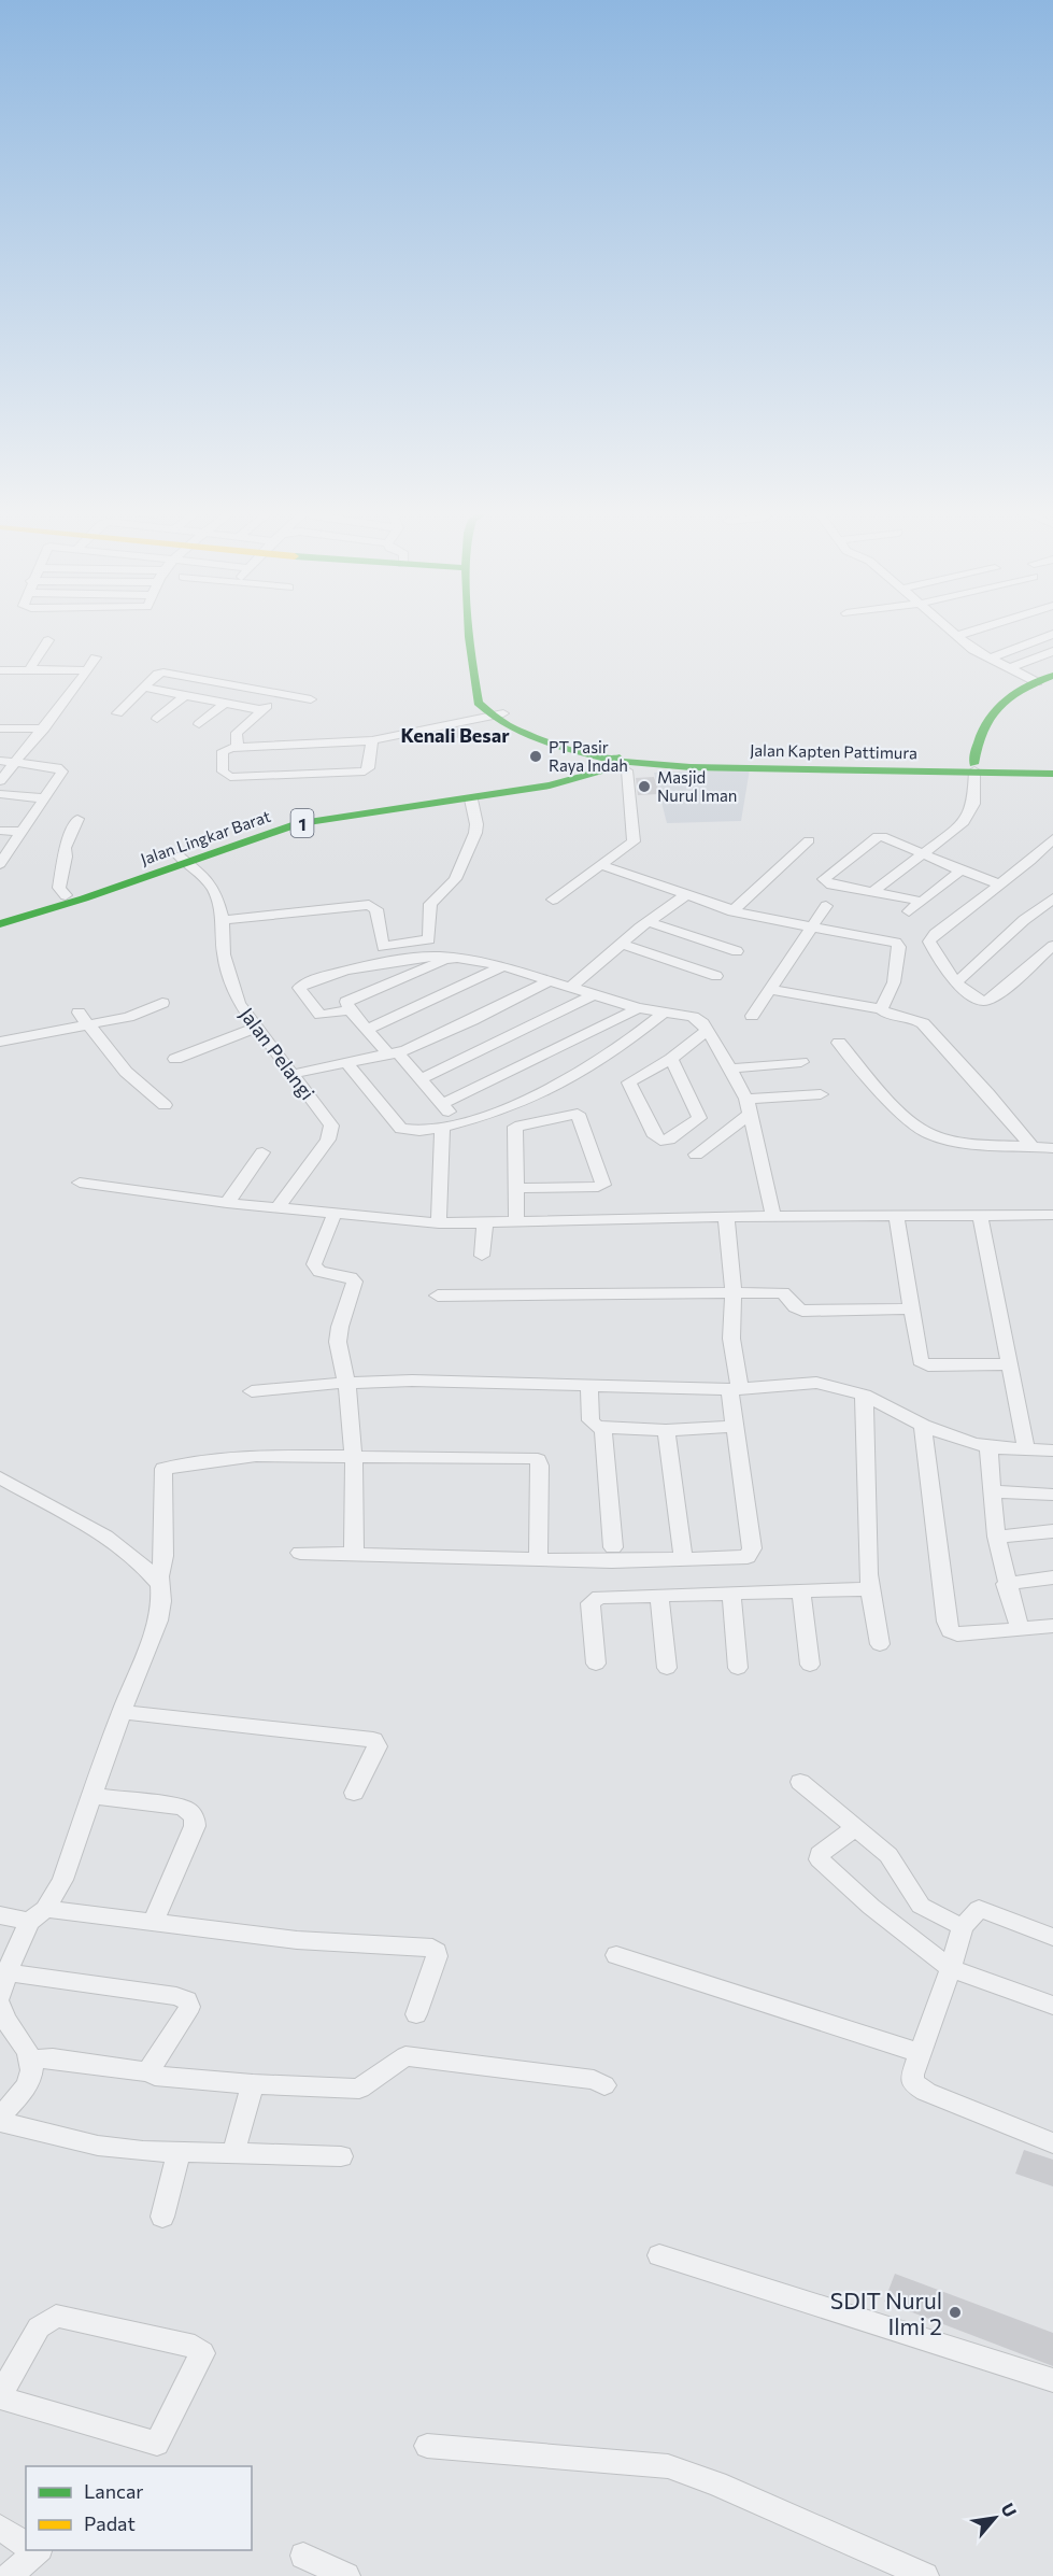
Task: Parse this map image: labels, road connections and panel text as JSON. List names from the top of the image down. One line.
{"streets":{"main road":["Jalan Kapten Pattimura","1","Jalan Lingkar Barat"],"street":["Jalan Pelangi"]},"crossings":[["Jalan Kapten Pattimura","Jalan Lingkar Barat"],["Jalan Lingkar Barat","Jalan Pelangi"]],"districts":["Kenali Besar"],"places":["PT Pasir Raya Indah","Masjid Nurul Iman","SDIT Nurul Ilmi 2"],"legend":["Lancar","Padat"],"north":"top right"}
